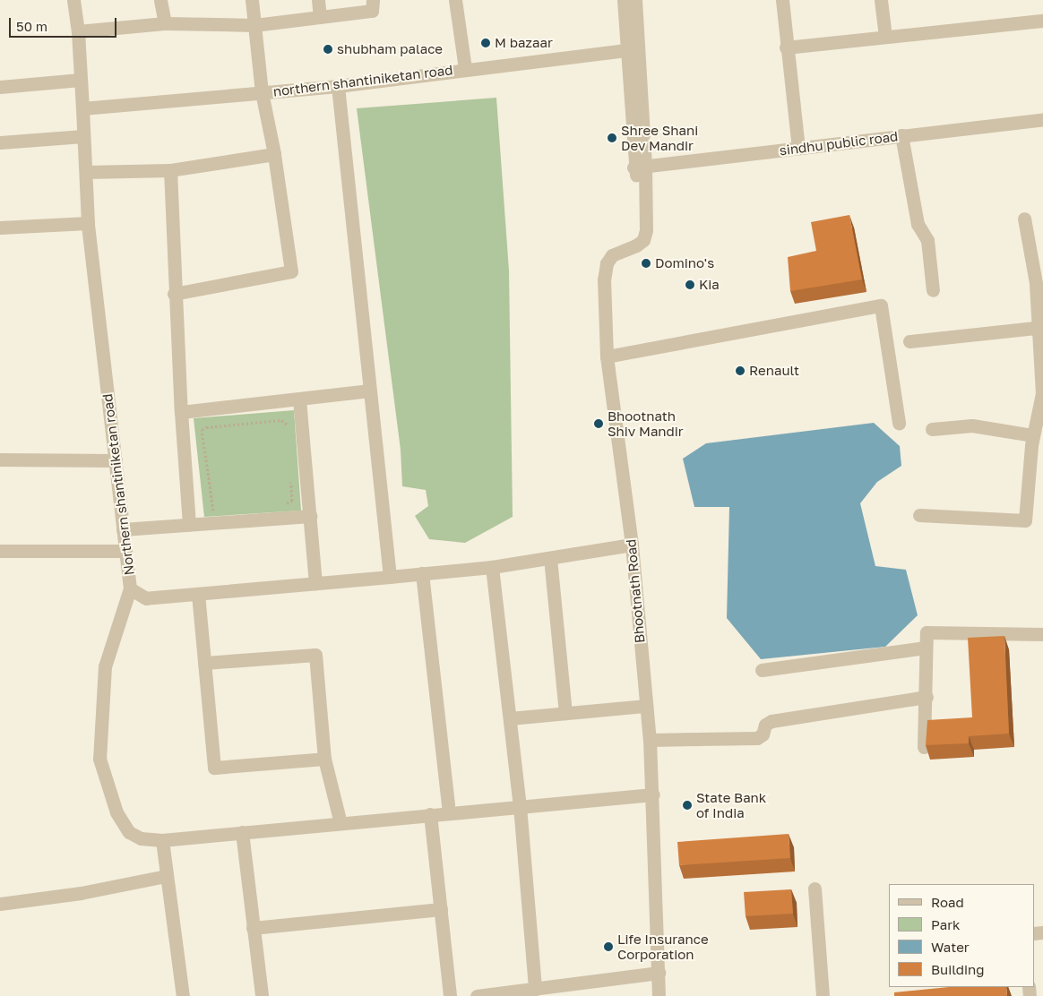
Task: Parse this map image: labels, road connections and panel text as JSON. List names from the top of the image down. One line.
{"streets":{"street":["northern shantiniketan road","sindhu public road","Northern shantiniketan road","Bhootnath Road"]},"crossings":[["northern shantiniketan road","Northern shantiniketan road"],["northern shantiniketan road","Bhootnath Road"],["sindhu public road","Bhootnath Road"],["Northern shantiniketan road","Bhootnath Road"]],"places":["M bazaar","shubham palace","Shree Shani Dev Mandir","Domino's","Kia","Renault","Bhootnath Shiv Mandir","State Bank of India","Life Insurance Corporation"],"legend":["Road","Park","Water","Building"],"scale_bar":"50 m"}
